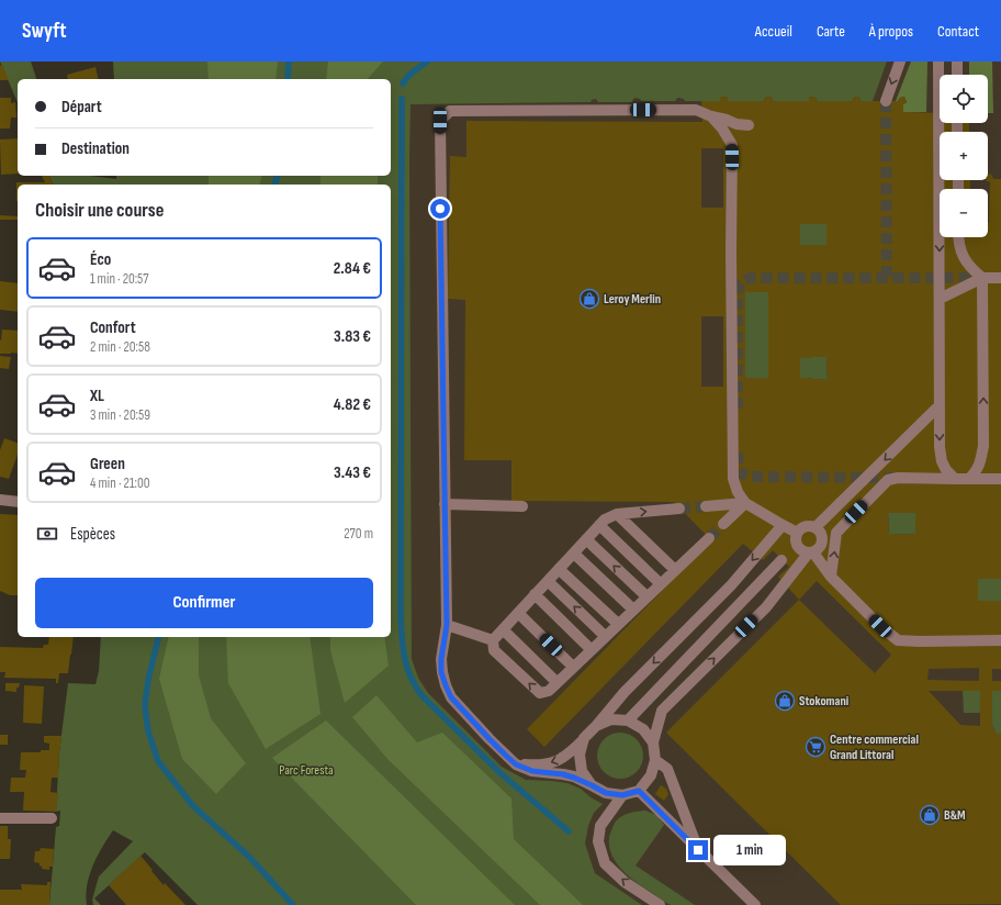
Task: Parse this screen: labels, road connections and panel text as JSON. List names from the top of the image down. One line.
{"parks":["Parc Foresta"],"places":{"shop":["Leroy Merlin","Stokomani","B&M"],"supermarket":["Centre commercial Grand Littoral"]},"page":{"header":"Swyft","nav":["Accueil","Carte","À propos","Contact"],"map_buttons":["+","−"],"banner":["Départ","Destination"],"heading":"Choisir une course","list":[{"name":"Éco","note":"1 min · 20:57","value":"2.84 €"},{"name":"Confort","note":"2 min · 20:58","value":"3.83 €"},{"name":"XL","note":"3 min · 20:59","value":"4.82 €"},{"name":"Green","note":"4 min · 21:00","value":"3.43 €"}],"pay":["Espèces","270 m"],"buttons":"Confirmer","bubble":"1 min"}}
